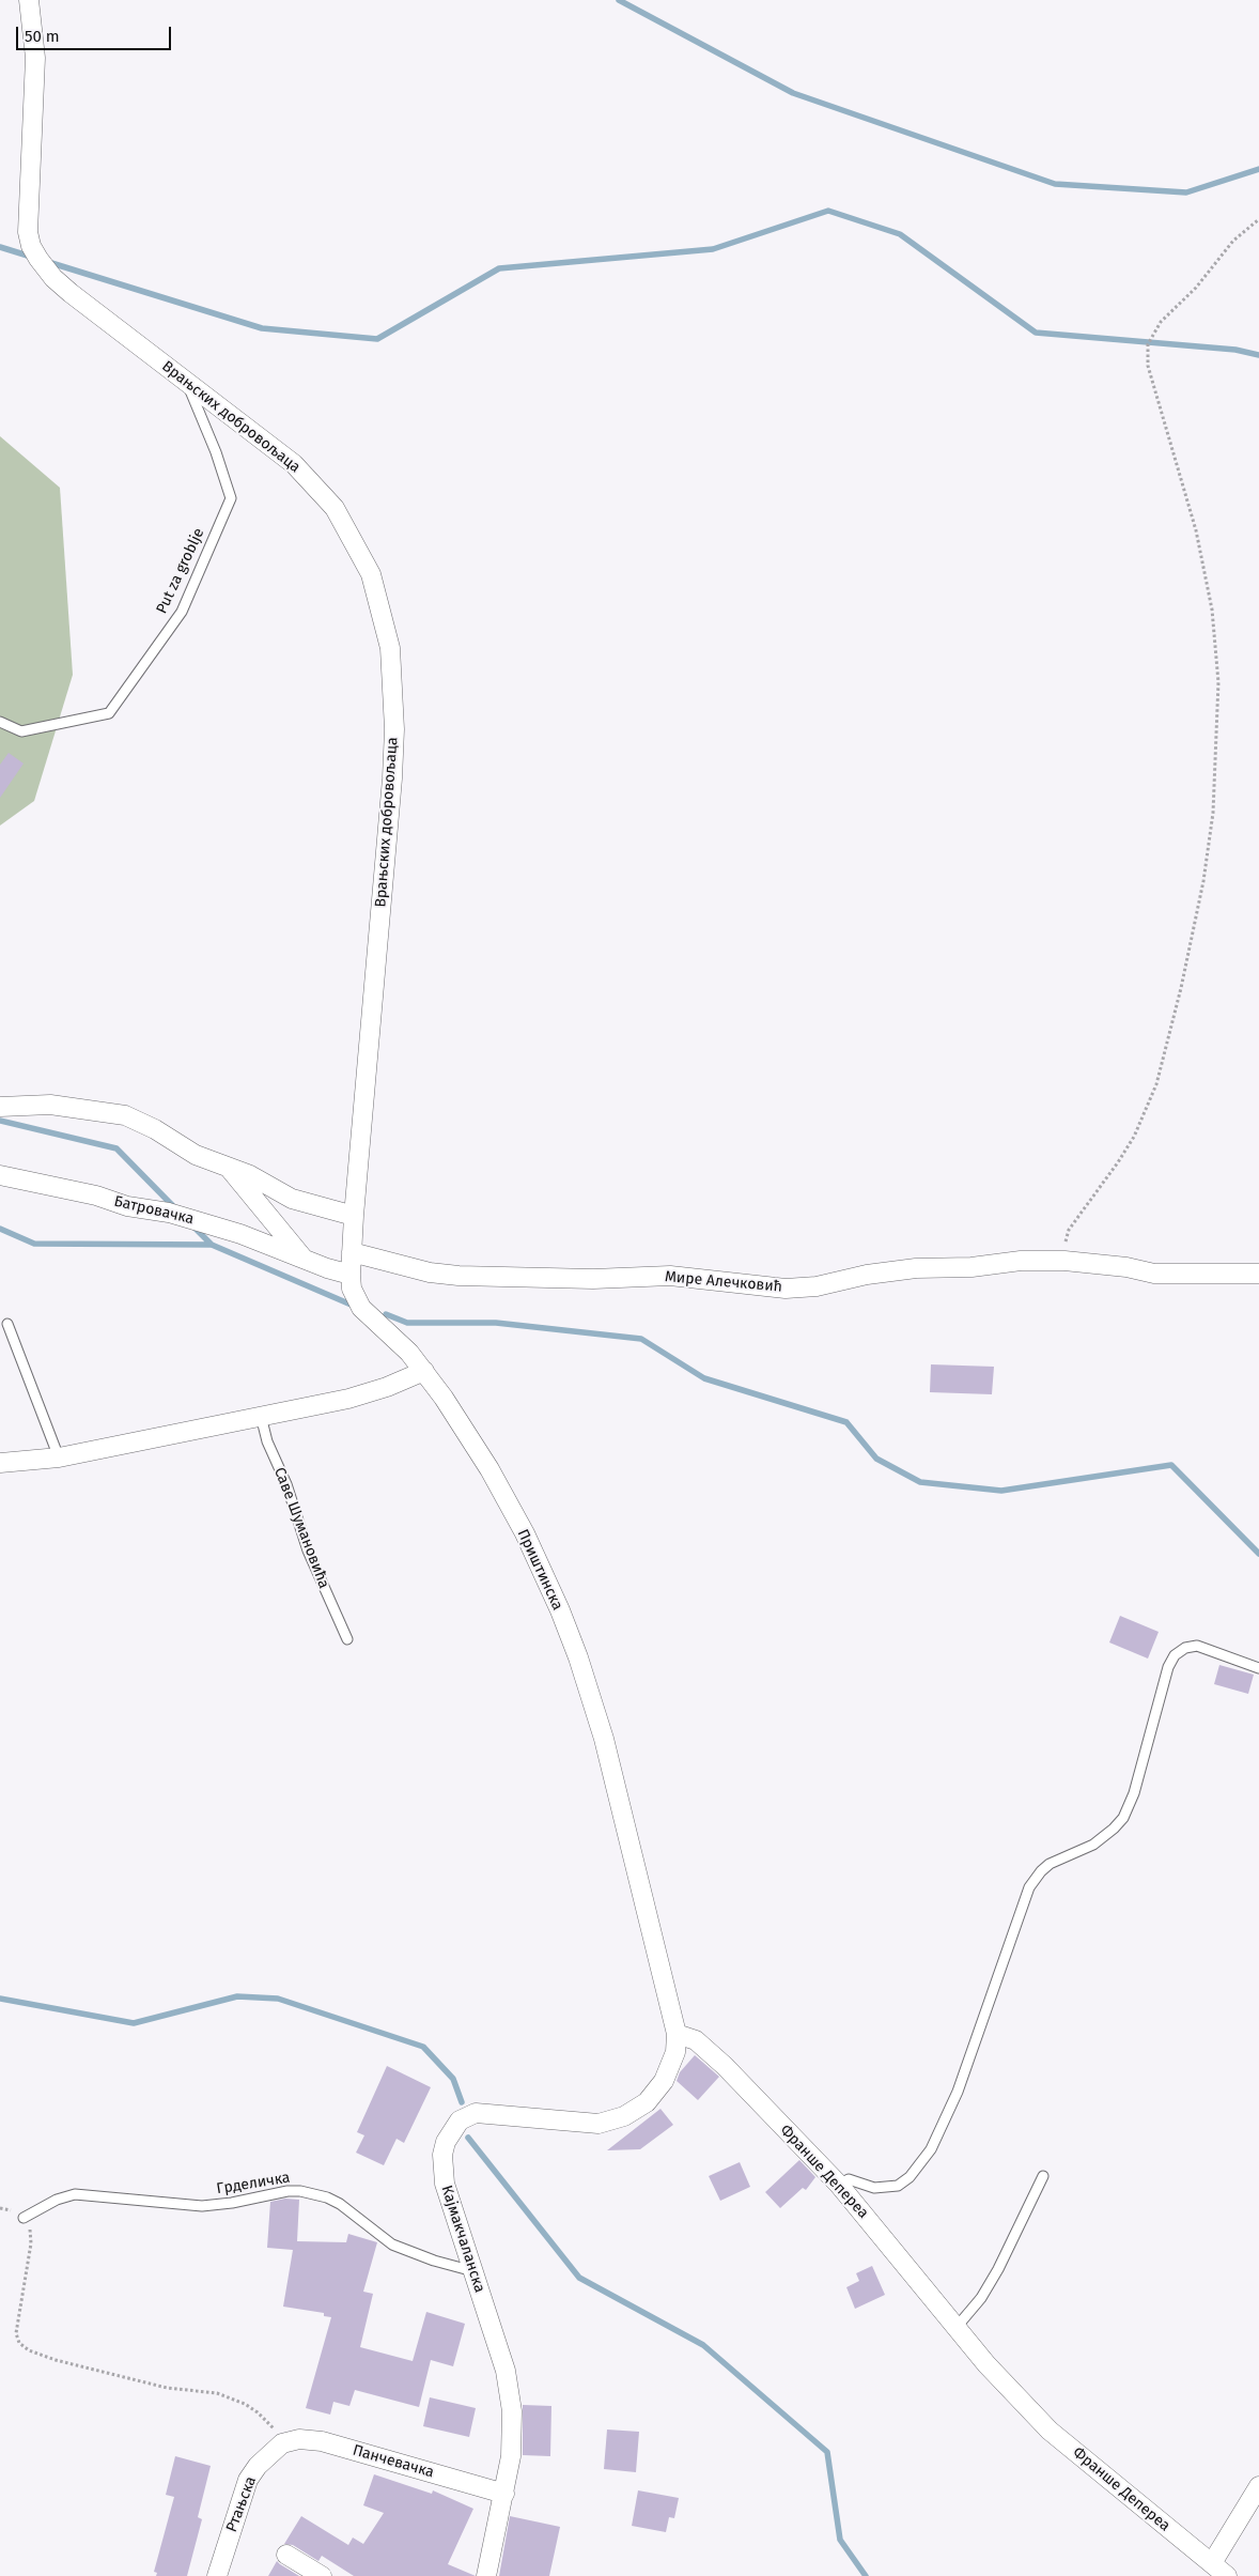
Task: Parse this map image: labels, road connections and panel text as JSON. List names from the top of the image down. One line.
{"streets":{"street":["Врањских добровољаца","Батровачка","Мире Алечковић","Приштинска","Франше Депереа","Кајмакчаланска","Панчевачка","Ртањска"],"lane":["Put za groblje","Саве Шумановића","Грделичка"]},"crossings":[["Врањских добровољаца","Put za groblje"],["Врањских добровољаца","Мире Алечковић"],["Врањских добровољаца","Приштинска"],["Батровачка","Приштинска"],["Мире Алечковић","Приштинска"],["Приштинска","Кајмакчаланска"],["Франше Депереа","Кајмакчаланска"],["Грделичка","Кајмакчаланска"],["Кајмакчаланска","Панчевачка"],["Панчевачка","Ртањска"]],"scale_bar":"50 m"}
